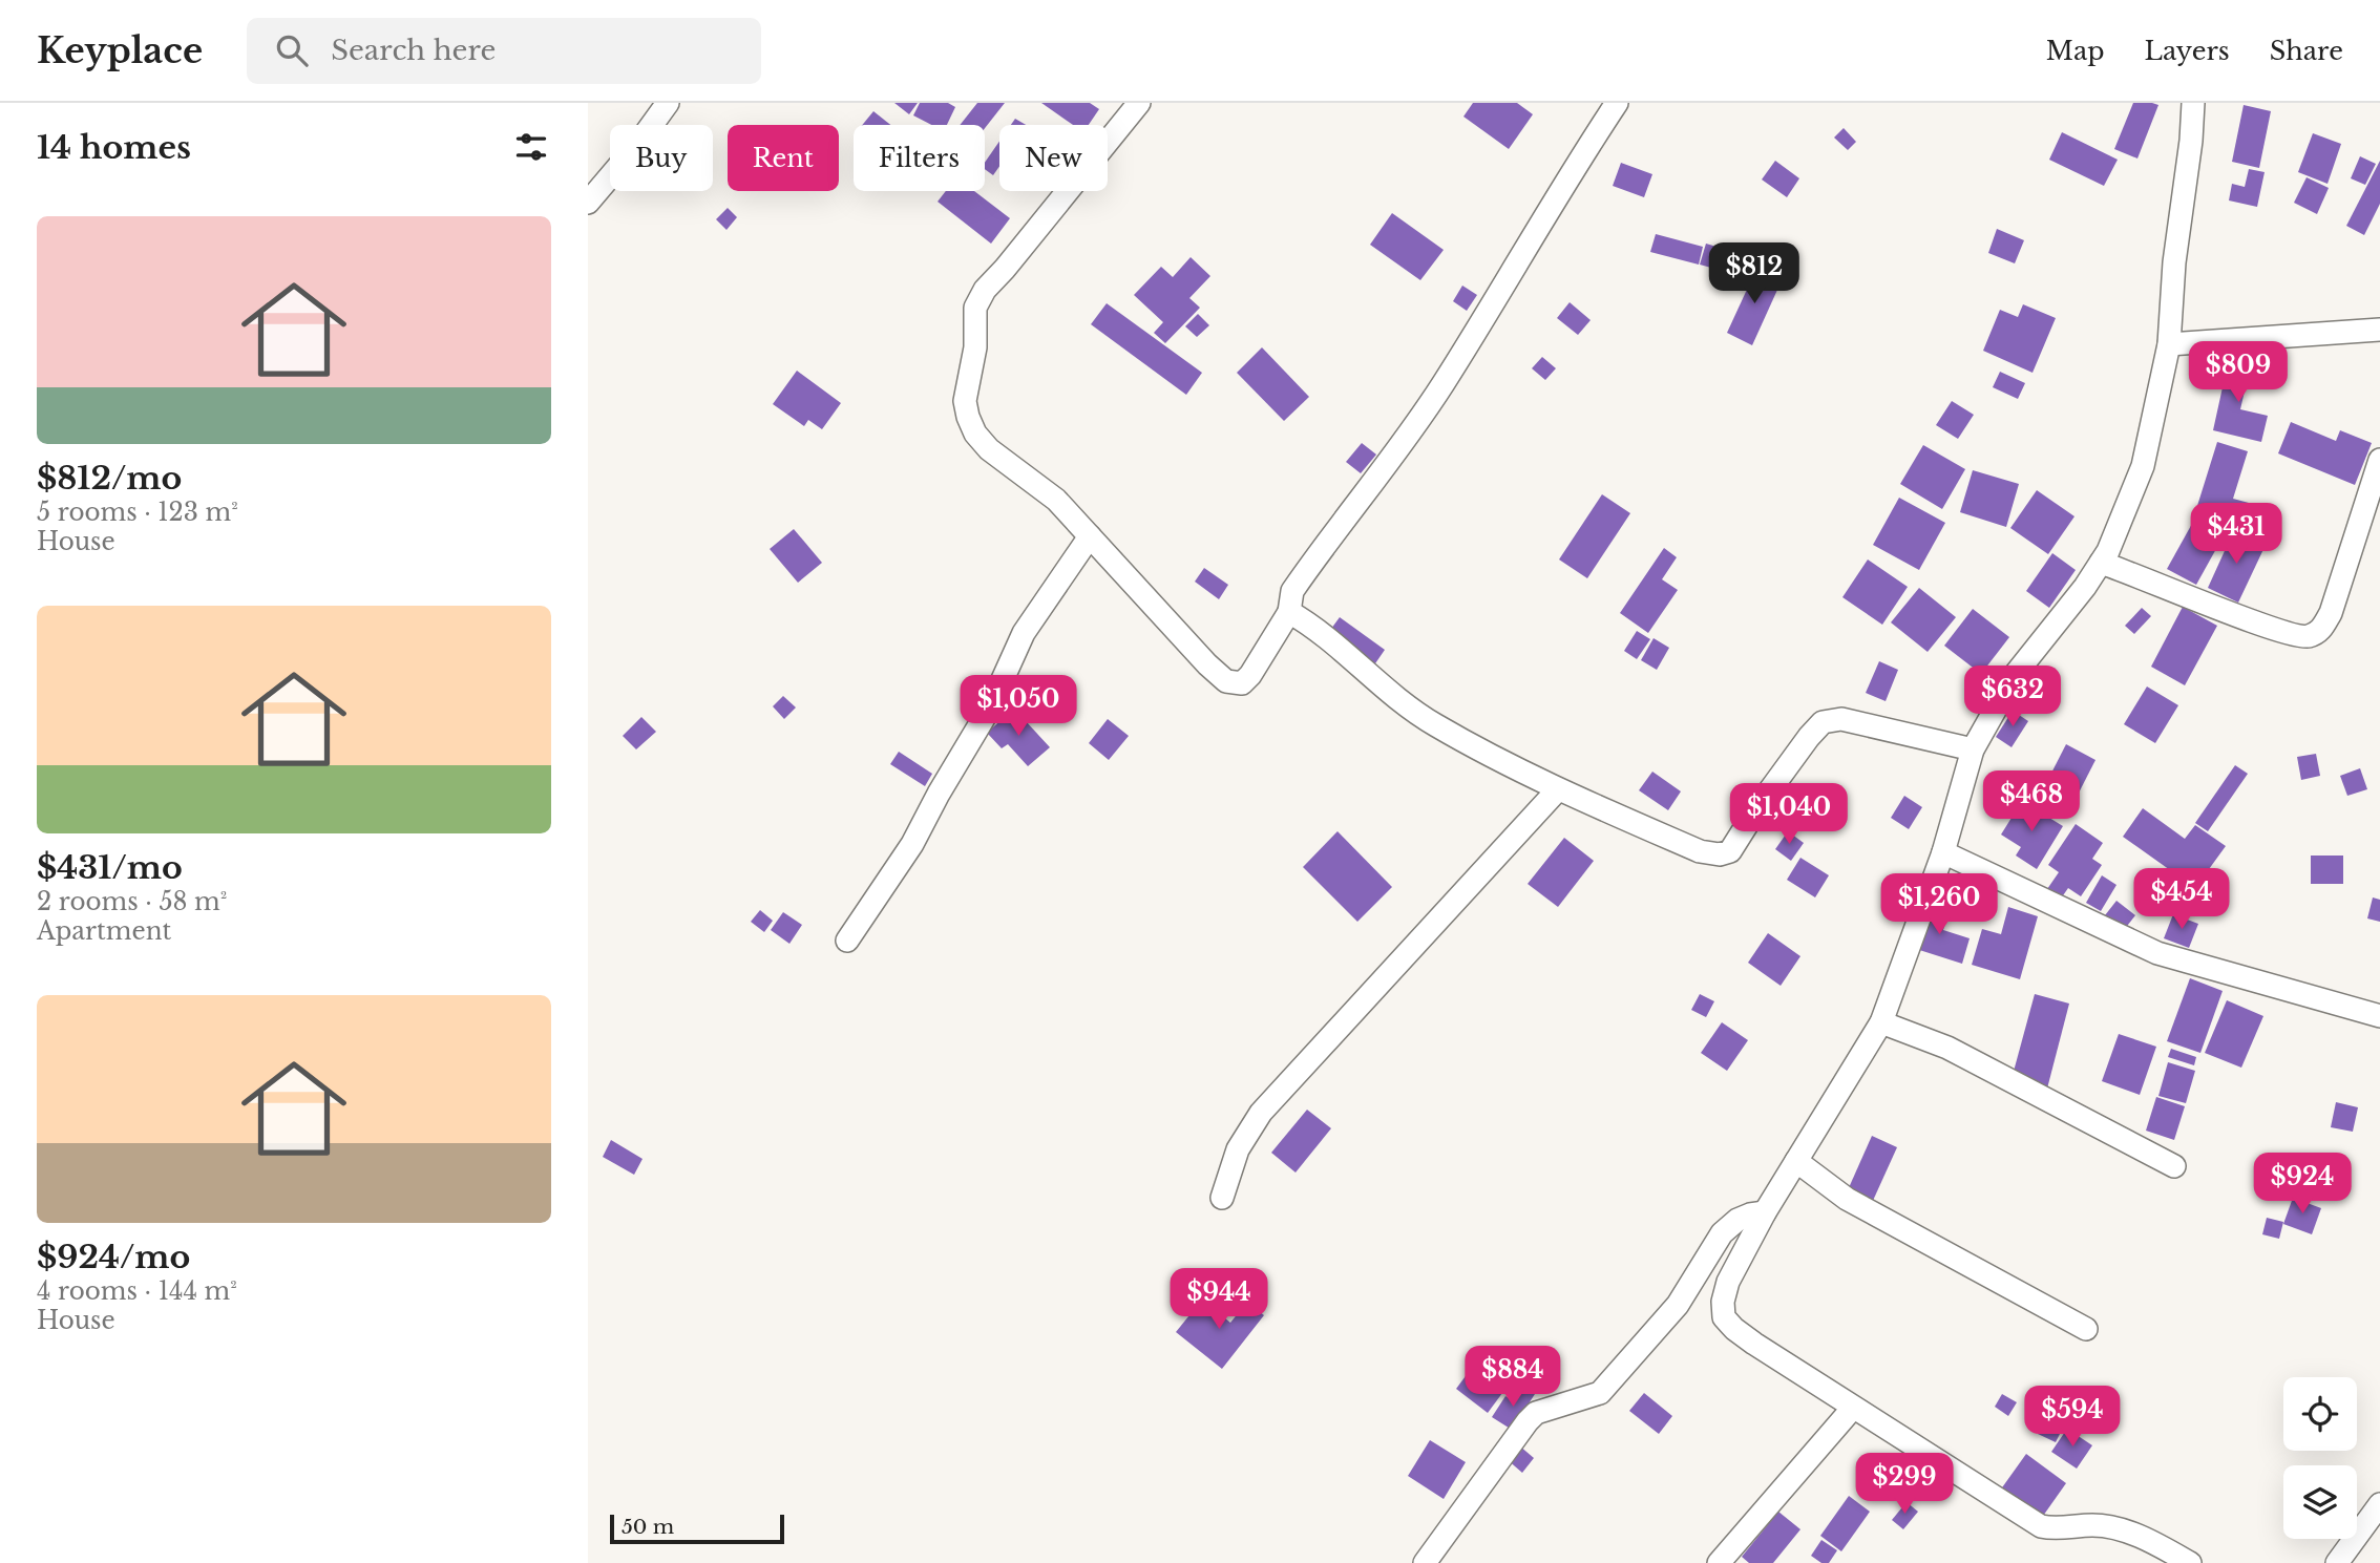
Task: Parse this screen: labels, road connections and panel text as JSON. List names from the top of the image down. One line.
{"scale_bar":"50 m","page":{"header":"Keyplace","search":"Search here","nav":["Map","Layers","Share"],"heading":"14 homes","chip":["Buy","Rent","Filters","New"],"list":[{"name":"$812/mo","note":"5 rooms · 123 m² · House"},{"name":"$431/mo","note":"2 rooms · 58 m² · Apartment"},{"name":"$924/mo","note":"4 rooms · 144 m² · House"}],"price":["$812","$809","$431","$632","$1,050","$468","$1,040","$454","$1,260","$924","$944","$884","$594","$299"],"scale":"50 m"}}
